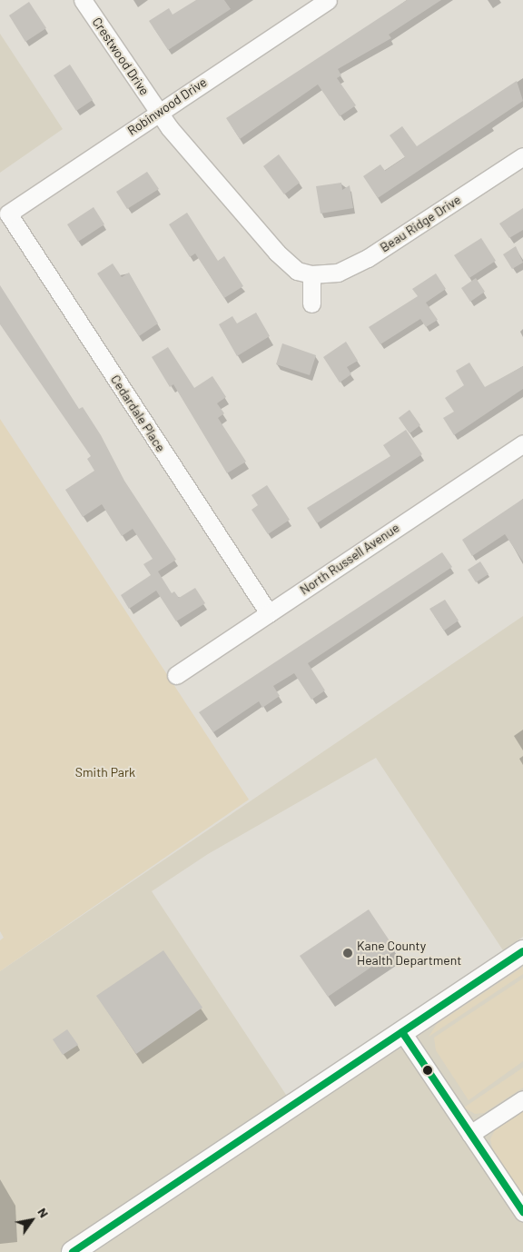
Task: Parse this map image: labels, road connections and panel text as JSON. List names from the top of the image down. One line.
{"streets":{"street":["Crestwood Drive","Robinwood Drive","Beau Ridge Drive","Cedardale Place","North Russell Avenue"]},"crossings":[["Crestwood Drive","Robinwood Drive"],["Crestwood Drive","Beau Ridge Drive"],["Robinwood Drive","Beau Ridge Drive"],["Robinwood Drive","Cedardale Place"],["Cedardale Place","North Russell Avenue"]],"parks":["Smith Park"],"places":["Kane County Health Department"],"north":"top right"}
